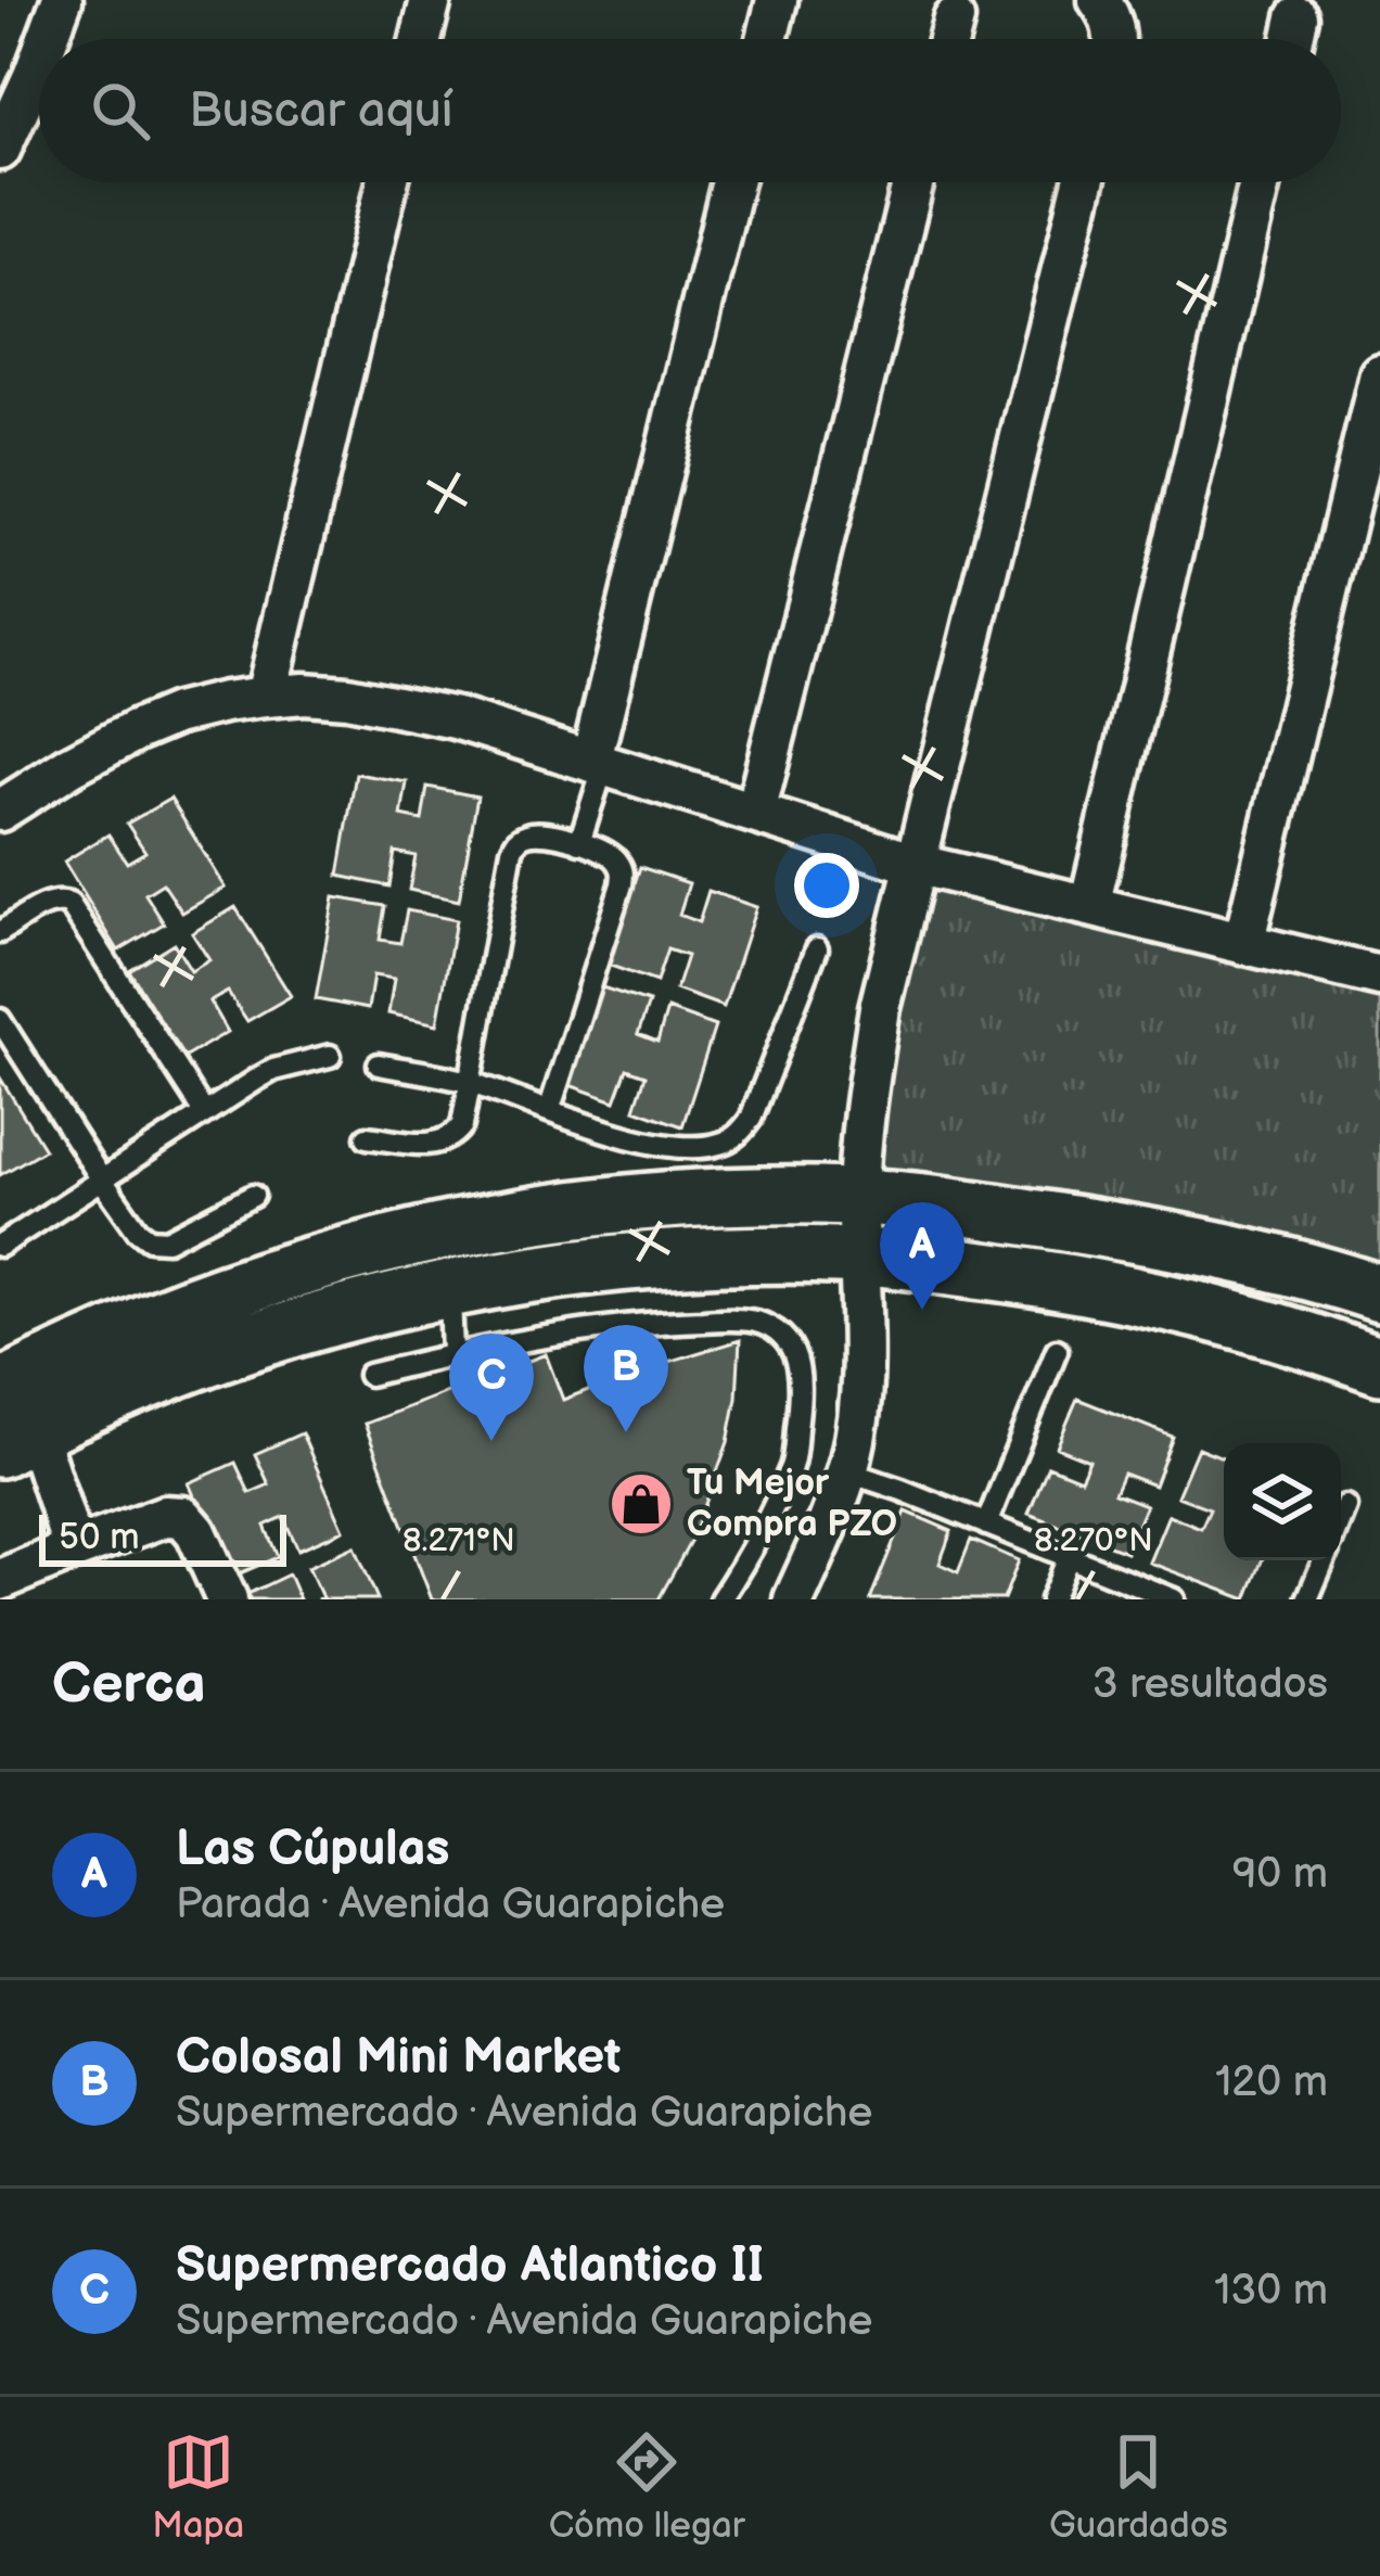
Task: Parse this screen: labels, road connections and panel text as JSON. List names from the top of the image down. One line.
{"places":{"shop":["Tu Mejor Compra PZO"]},"scale_bar":"50 m","page":{"search":"Buscar aquí","pins":["A","B","C"],"scale":"50 m","heading":["Cerca","3 resultados"],"list":[{"mark":"A","name":"Las Cúpulas","note":"Parada · Avenida Guarapiche","value":"90 m"},{"mark":"B","name":"Colosal Mini Market","note":"Supermercado · Avenida Guarapiche","value":"120 m"},{"mark":"C","name":"Supermercado Atlantico II","note":"Supermercado · Avenida Guarapiche","value":"130 m"}],"nav":["Mapa","Cómo llegar","Guardados"]},"coordinates":["8.271°N","8.270°N"]}
